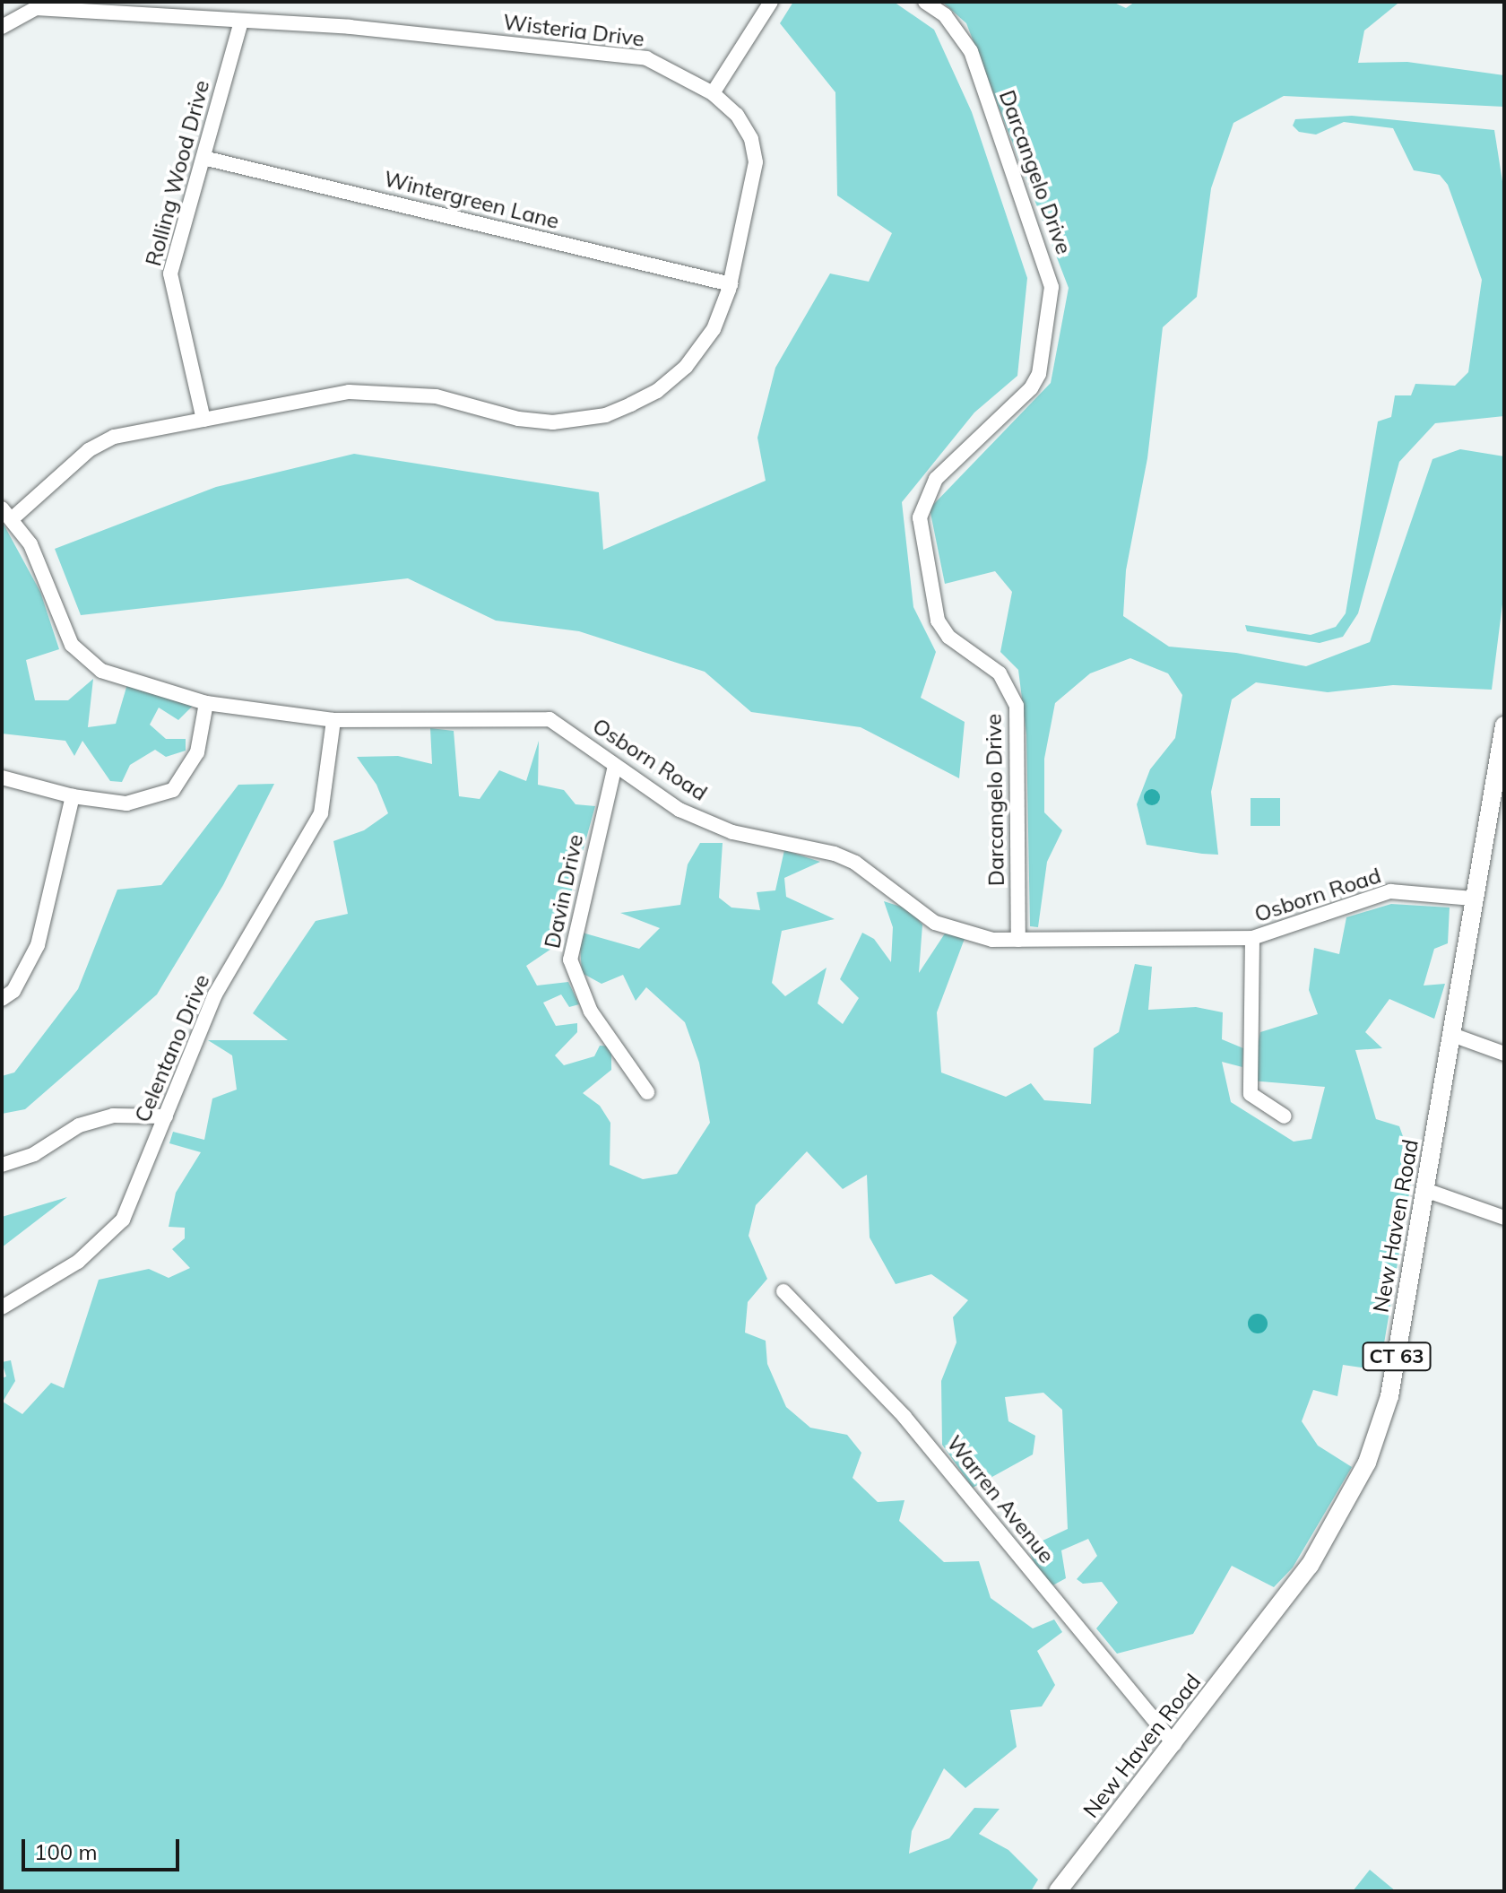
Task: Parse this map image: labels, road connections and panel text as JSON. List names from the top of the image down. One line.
{"streets":{"main road":["New Haven Road","CT 63"],"street":["Wisteria Drive","Darcangelo Drive","Rolling Wood Drive","Wintergreen Lane","Osborn Road","Davin Drive","Celentano Drive","Warren Avenue"]},"crossings":[["Wisteria Drive","Rolling Wood Drive"],["Wisteria Drive","Wintergreen Lane"],["Wisteria Drive","Osborn Road"],["Darcangelo Drive","Osborn Road"],["Rolling Wood Drive","Wintergreen Lane"],["Osborn Road","Davin Drive"],["Osborn Road","Celentano Drive"],["Osborn Road","New Haven Road"],["New Haven Road","Warren Avenue"]],"scale_bar":"100 m"}
